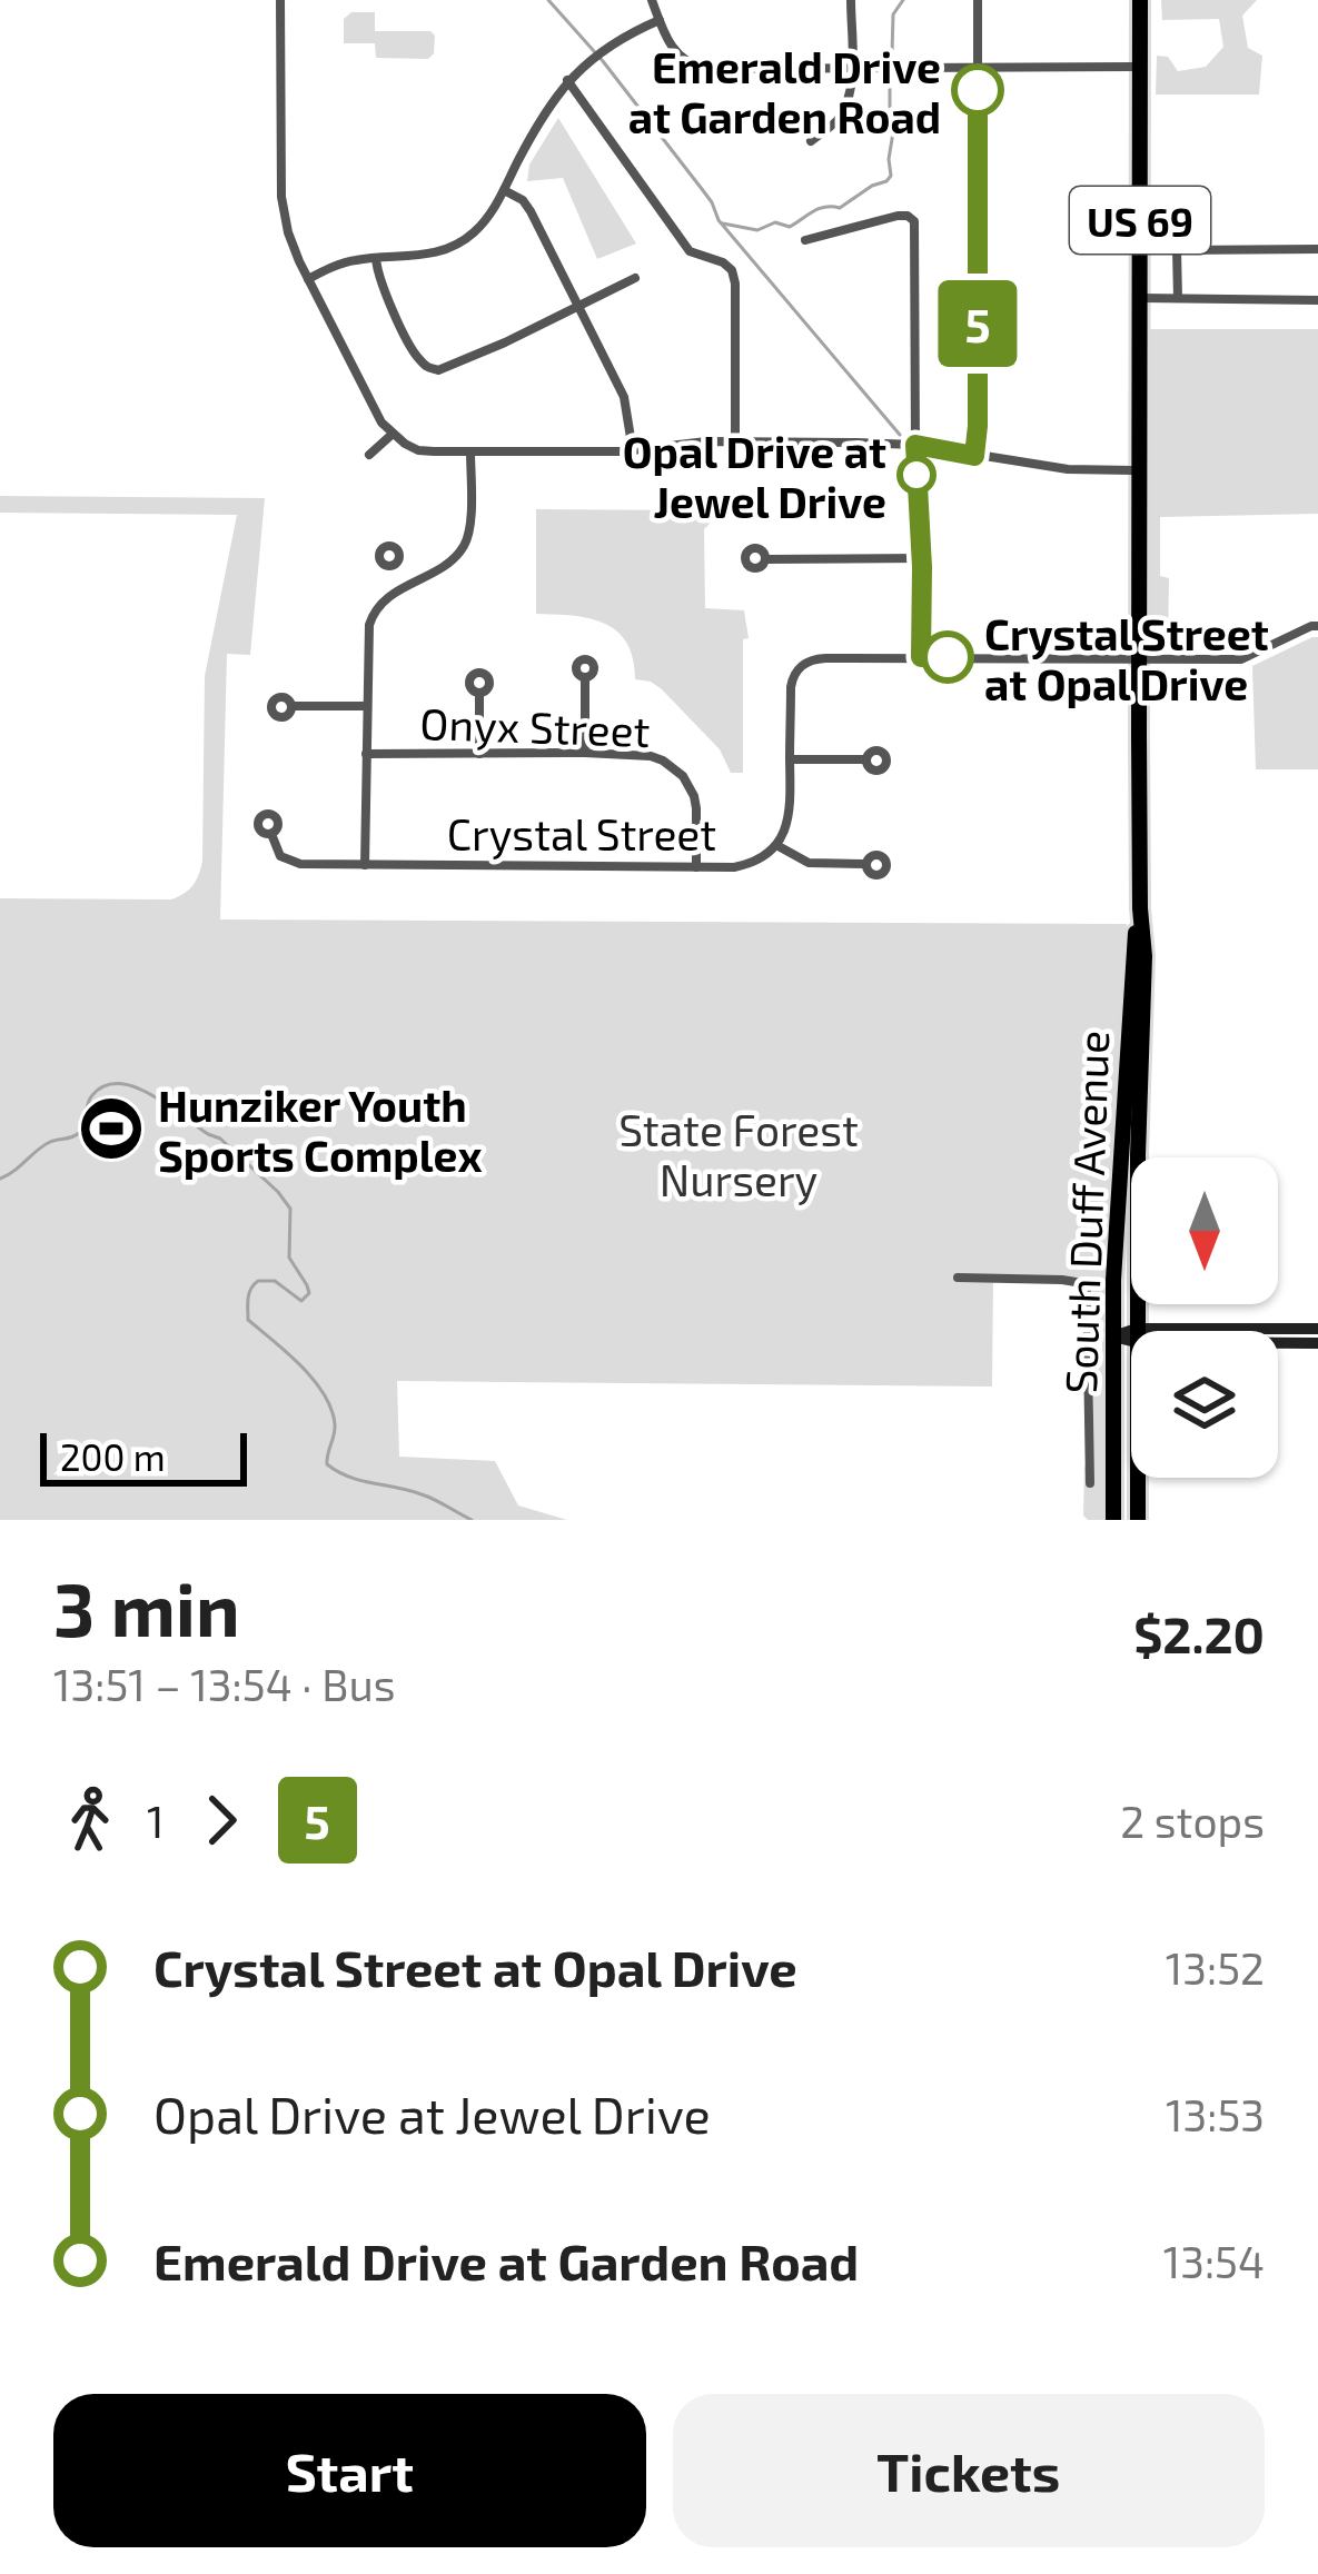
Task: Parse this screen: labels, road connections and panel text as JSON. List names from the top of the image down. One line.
{"streets":{"main road":["US 69","South Duff Avenue"],"street":["Onyx Street","Crystal Street"]},"crossings":[["Onyx Street","Crystal Street"],["Crystal Street","South Duff Avenue"]],"parks":["State Forest Nursery"],"places":{"other":["Emerald Drive at Garden Road","Opal Drive at Jewel Drive","Crystal Street at Opal Drive"],"sports":["Hunziker Youth Sports Complex"]},"lines":["bus line 5"],"scale_bar":"200 m","north":"bottom","page":{"on_map":"5","scale":"200 m","heading":["3 min","13:51 – 13:54 · Bus","$2.20"],"legs":["1","5","2 stops"],"list":[{"name":"Crystal Street at Opal Drive","value":"13:52"},{"name":"Opal Drive at Jewel Drive","value":"13:53"},{"name":"Emerald Drive at Garden Road","value":"13:54"}],"buttons":["Start","Tickets"]}}
